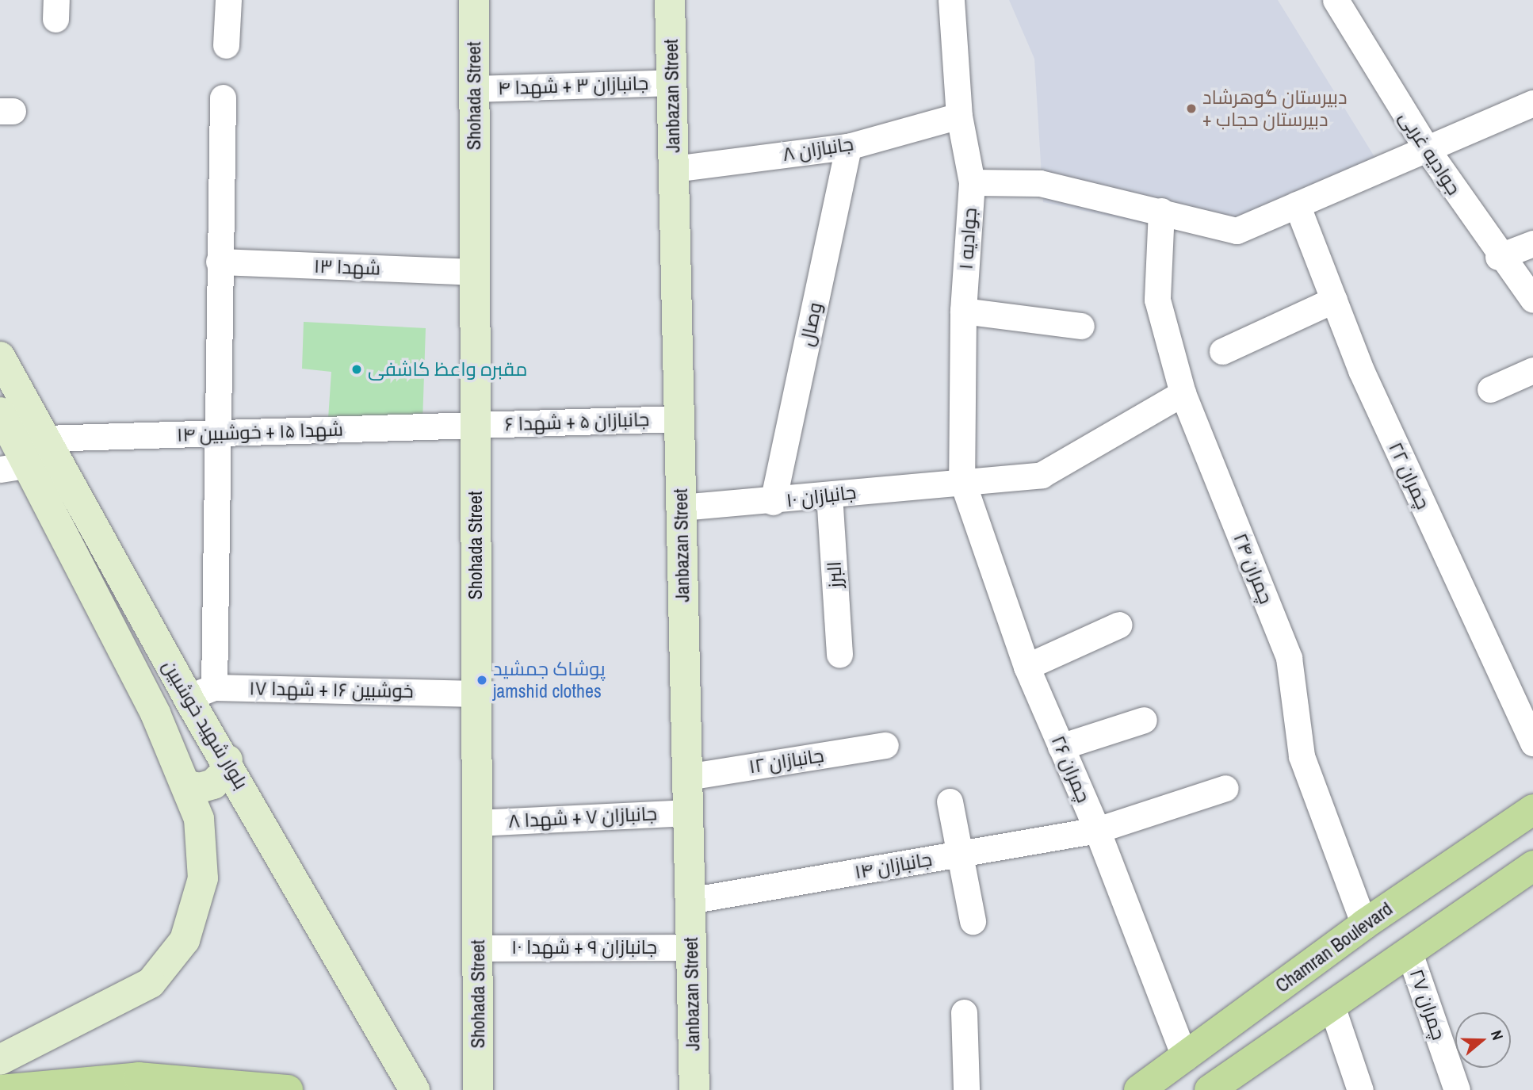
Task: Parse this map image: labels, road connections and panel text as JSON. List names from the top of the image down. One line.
{"streets":{"main road":["Shohada Street","Janbazan Street","بلوار شهید خوشبین","Chamran Boulevard"],"street":["جانبازان ۳ + شهدا ۴","جانبازان ۸","جوادیه غربی","جوادیه ۱","شهدا ۱۳","وصال","جانبازان ۵ + شهدا ۶","شهدا ۱۵ + خوشبین ۱۴","چمران ۲۲","جانبازان ۱۰","چمران ۲۴","البرز","خوشبین ۱۶ + شهدا ۱۷","جانبازان ۱۲","چمران ۲۶","جانبازان ۷ + شهدا ۸","جانبازان ۱۴","جانبازان ۹ + شهدا ۱۰","چمران ۲۷"]},"crossings":[["جانبازان ۳ + شهدا ۴","Shohada Street"],["جانبازان ۳ + شهدا ۴","Janbazan Street"],["Shohada Street","شهدا ۱۳"],["Shohada Street","جانبازان ۵ + شهدا ۶"],["Shohada Street","شهدا ۱۵ + خوشبین ۱۴"],["Shohada Street","خوشبین ۱۶ + شهدا ۱۷"],["Shohada Street","جانبازان ۷ + شهدا ۸"],["Shohada Street","جانبازان ۹ + شهدا ۱۰"],["Janbazan Street","جانبازان ۸"],["Janbazan Street","جانبازان ۵ + شهدا ۶"],["Janbazan Street","جانبازان ۱۰"],["Janbazan Street","جانبازان ۱۲"],["Janbazan Street","جانبازان ۷ + شهدا ۸"],["Janbazan Street","جانبازان ۱۴"],["Janbazan Street","جانبازان ۹ + شهدا ۱۰"],["جانبازان ۸","جوادیه ۱"],["جانبازان ۸","وصال"],["جوادیه ۱","جانبازان ۱۰"],["جوادیه ۱","چمران ۲۶"],["وصال","جانبازان ۱۰"],["جانبازان ۵ + شهدا ۶","شهدا ۱۵ + خوشبین ۱۴"],["شهدا ۱۵ + خوشبین ۱۴","بلوار شهید خوشبین"],["جانبازان ۱۰","چمران ۲۴"],["جانبازان ۱۰","البرز"],["جانبازان ۱۰","چمران ۲۶"],["چمران ۲۴","Chamran Boulevard"],["خوشبین ۱۶ + شهدا ۱۷","بلوار شهید خوشبین"],["چمران ۲۶","جانبازان ۱۴"],["چمران ۲۶","Chamran Boulevard"]],"places":["دبیرستان گوهرشاد + دبیرستان حجاب","مقبره واعظ کاشفی","پوشاک جمشید jamshid clothes"],"north":"right"}
